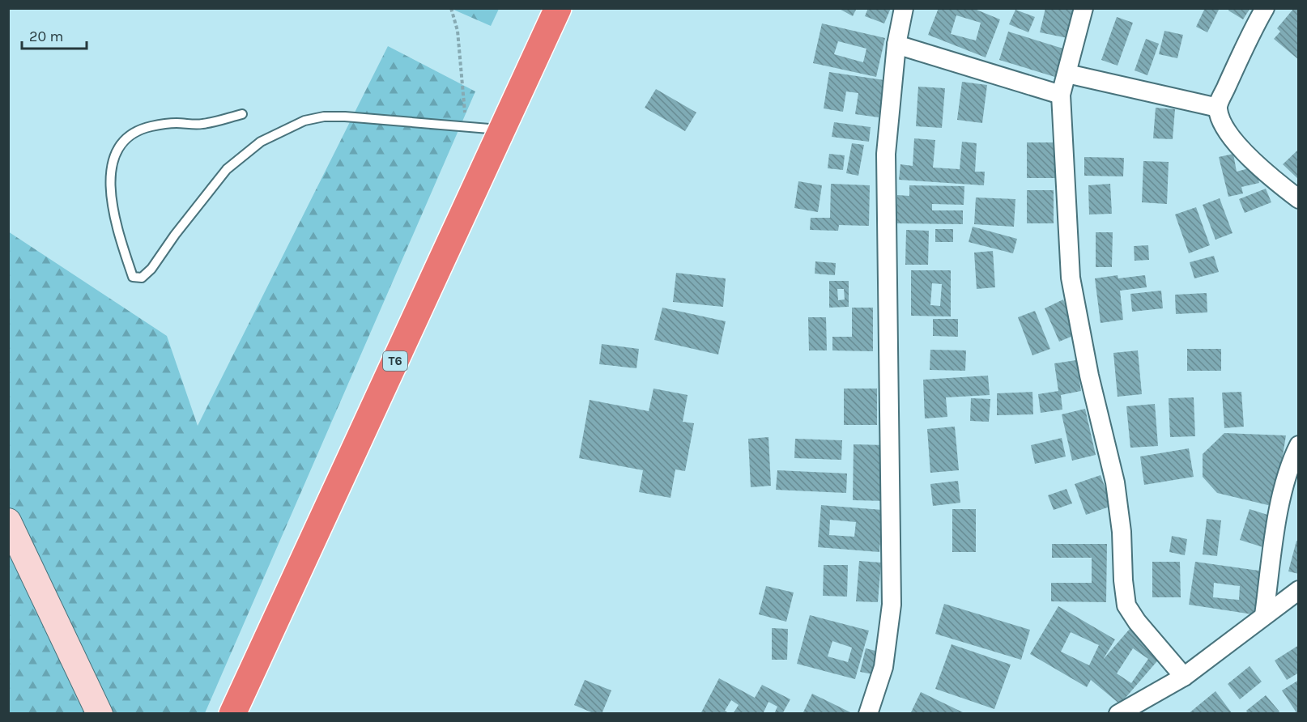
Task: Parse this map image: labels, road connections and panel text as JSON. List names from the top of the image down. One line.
{"streets":{"highway":["T6"]},"scale_bar":"20 m"}
